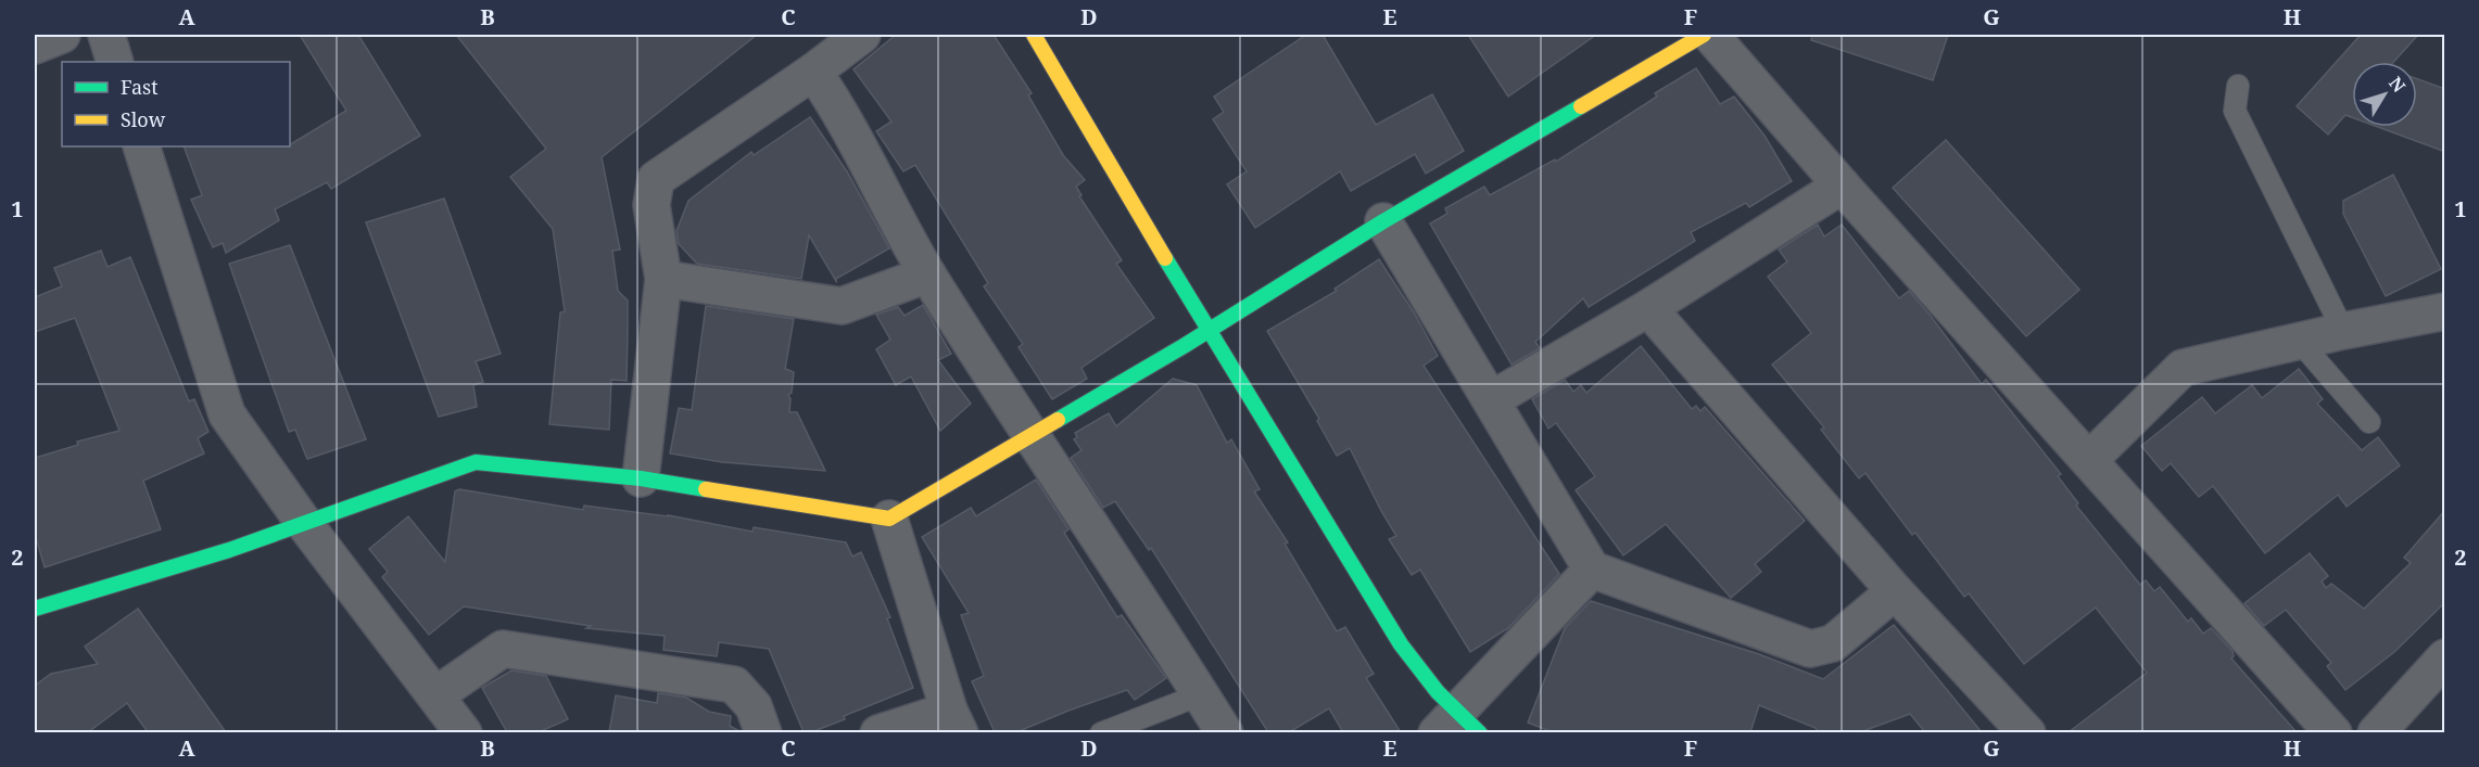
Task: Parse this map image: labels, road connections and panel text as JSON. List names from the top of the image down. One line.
{"legend":["Fast","Slow"],"north":"top right","grid":{"columns":["A","B","C","D","E","F","G","H"],"rows":["1","2"]}}
